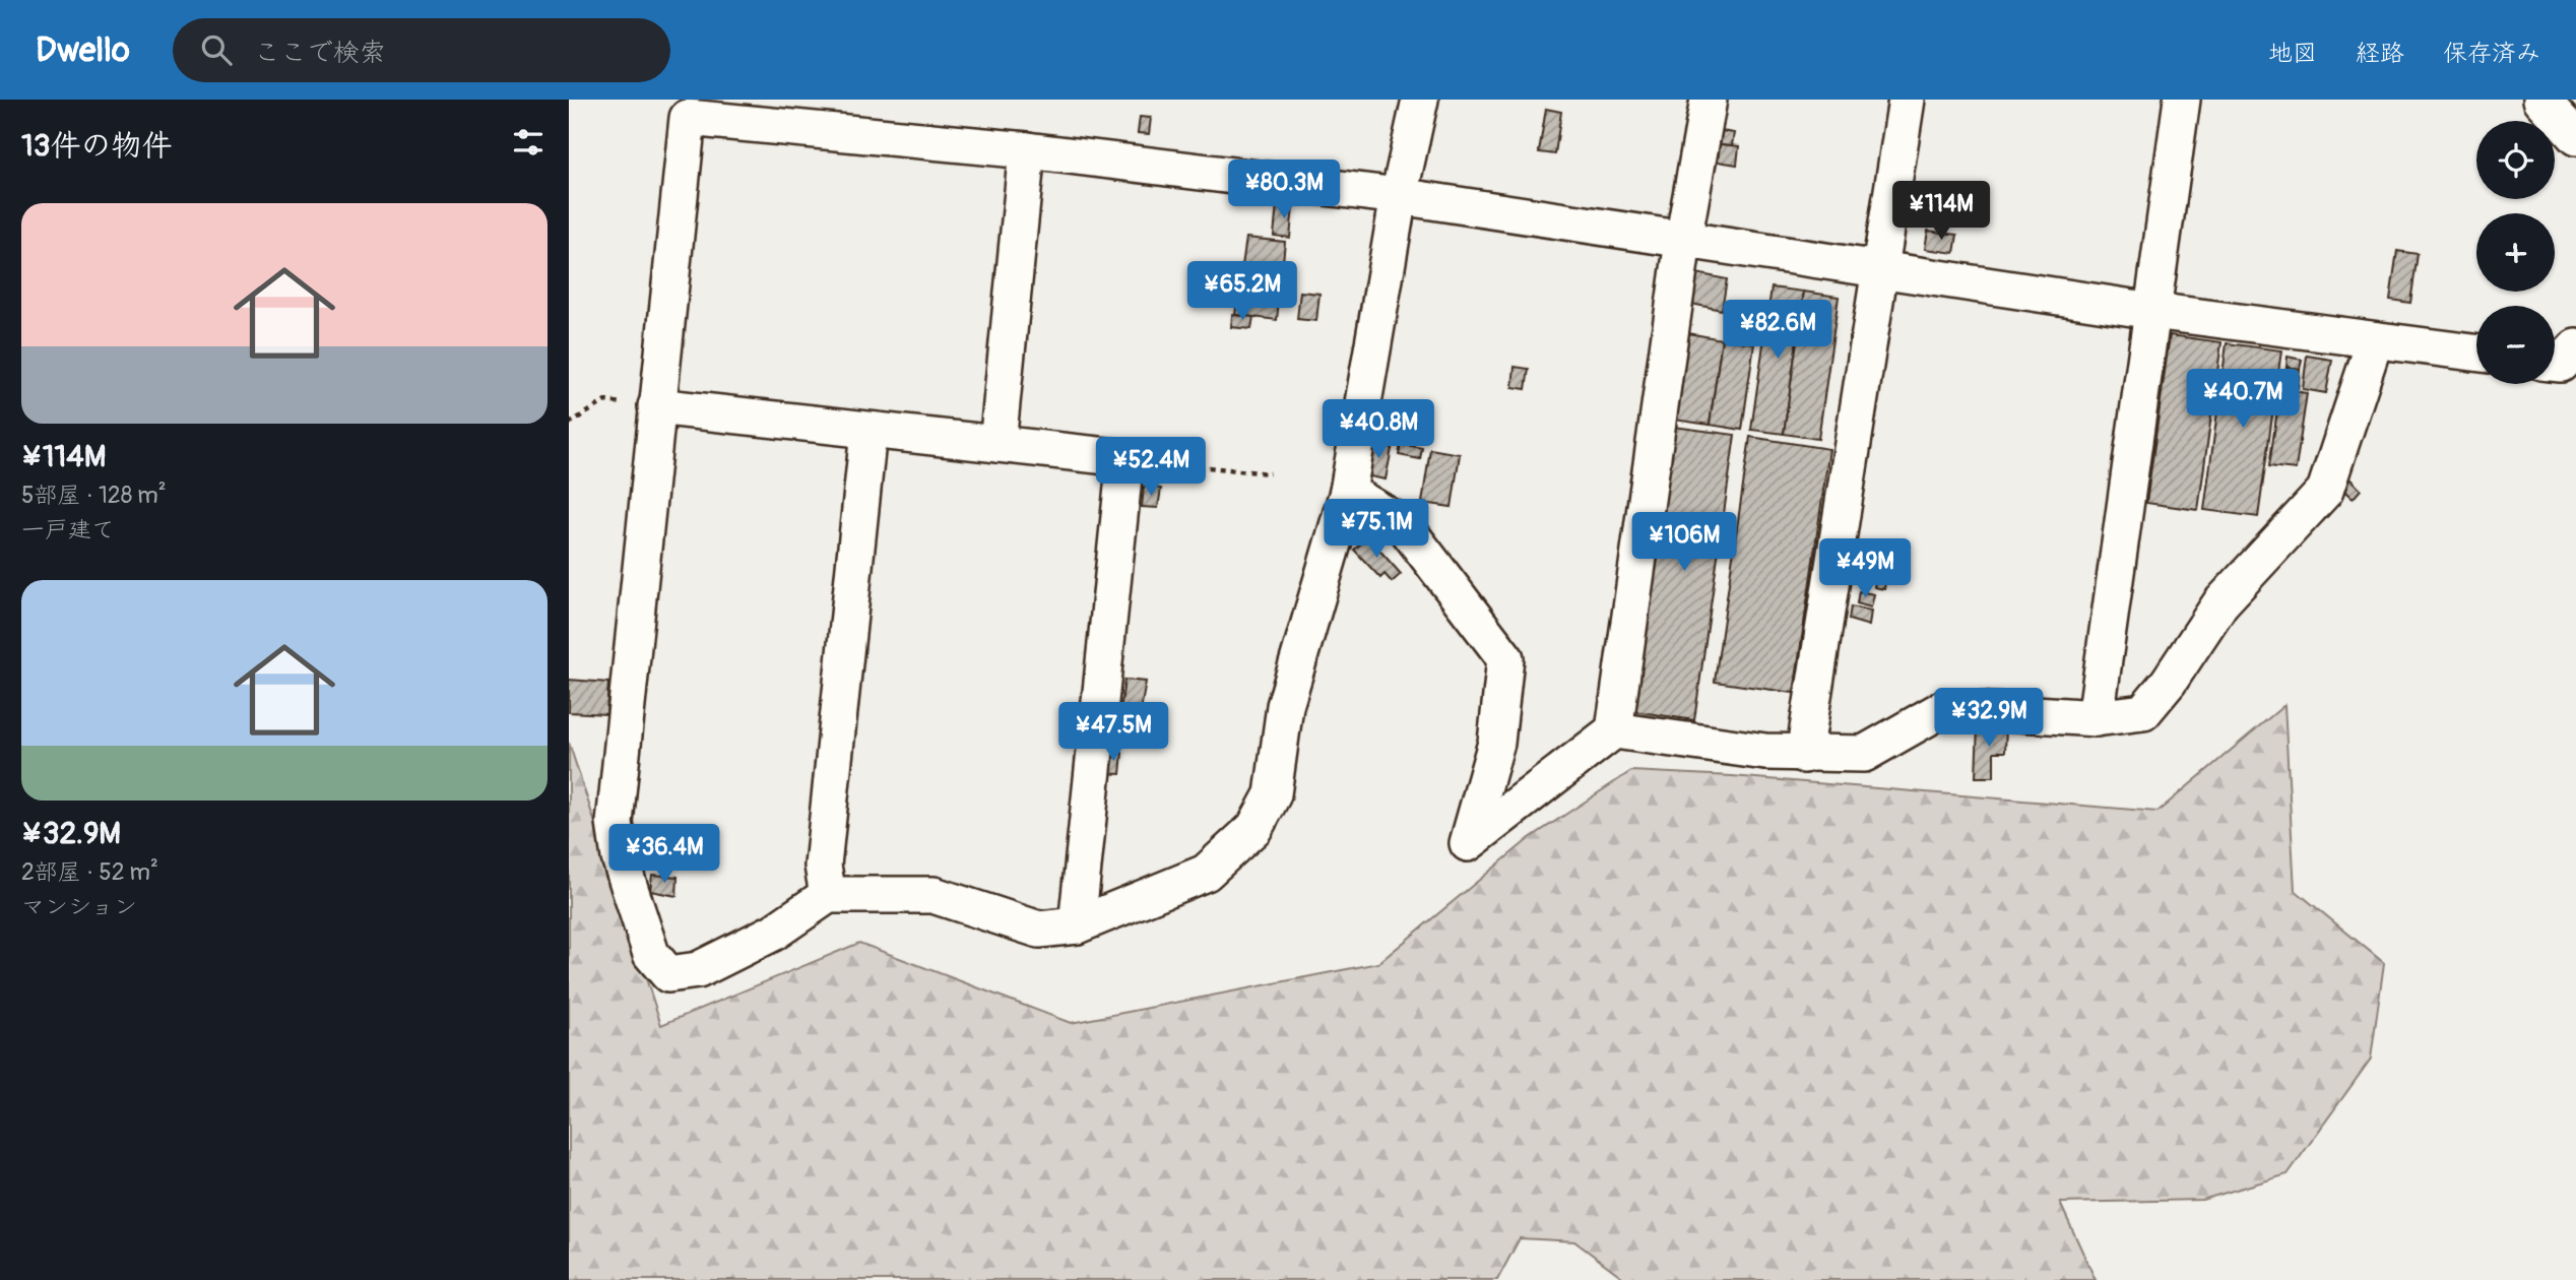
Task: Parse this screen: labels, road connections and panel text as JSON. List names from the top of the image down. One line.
{"page":{"header":"Dwello","search":"ここで検索","nav":["地図","経路","保存済み"],"heading":"13件の物件","map_buttons":["+","−"],"price":["¥80.3M","¥114M","¥65.2M","¥82.6M","¥40.7M","¥40.8M","¥52.4M","¥75.1M","¥106M","¥49M","¥32.9M","¥47.5M","¥36.4M"],"list":[{"name":"¥114M","note":"5部屋 · 128 m² · 一戸建て"},{"name":"¥32.9M","note":"2部屋 · 52 m² · マンション"}]}}
